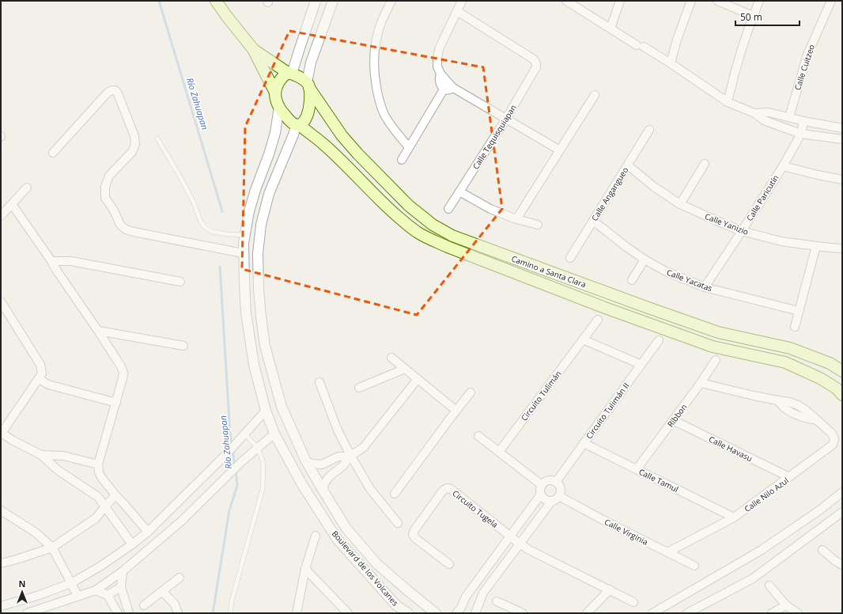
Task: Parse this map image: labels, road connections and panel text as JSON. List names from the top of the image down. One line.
{"streets":{"main road":["Camino a Santa Clara"],"street":["Calle Cuitzeo","Calle Tequisquiapan","Calle Angangueo","Calle Paricutín","Calle Yanizio","Calle Yacatas","Circuito Tulimán","Circuito Tulimán II","Ribbon","Calle Havasu","Calle Tamul","Calle Nilo Azul","Circuito Tugela","Calle Virginia","Boulevard de los Volcanes"]},"crossings":[["Calle Angangueo","Calle Yanizio"],["Calle Angangueo","Calle Yacatas"],["Calle Paricutín","Calle Yanizio"],["Calle Paricutín","Calle Yacatas"],["Camino a Santa Clara","Boulevard de los Volcanes"],["Circuito Tulimán II","Calle Tamul"],["Circuito Tulimán II","Calle Virginia"],["Ribbon","Calle Havasu"],["Ribbon","Calle Tamul"],["Ribbon","Calle Nilo Azul"],["Calle Havasu","Calle Nilo Azul"],["Calle Tamul","Calle Nilo Azul"],["Calle Nilo Azul","Calle Virginia"]],"water":["Río Zahuapan"],"scale_bar":"50 m","north":"top"}
